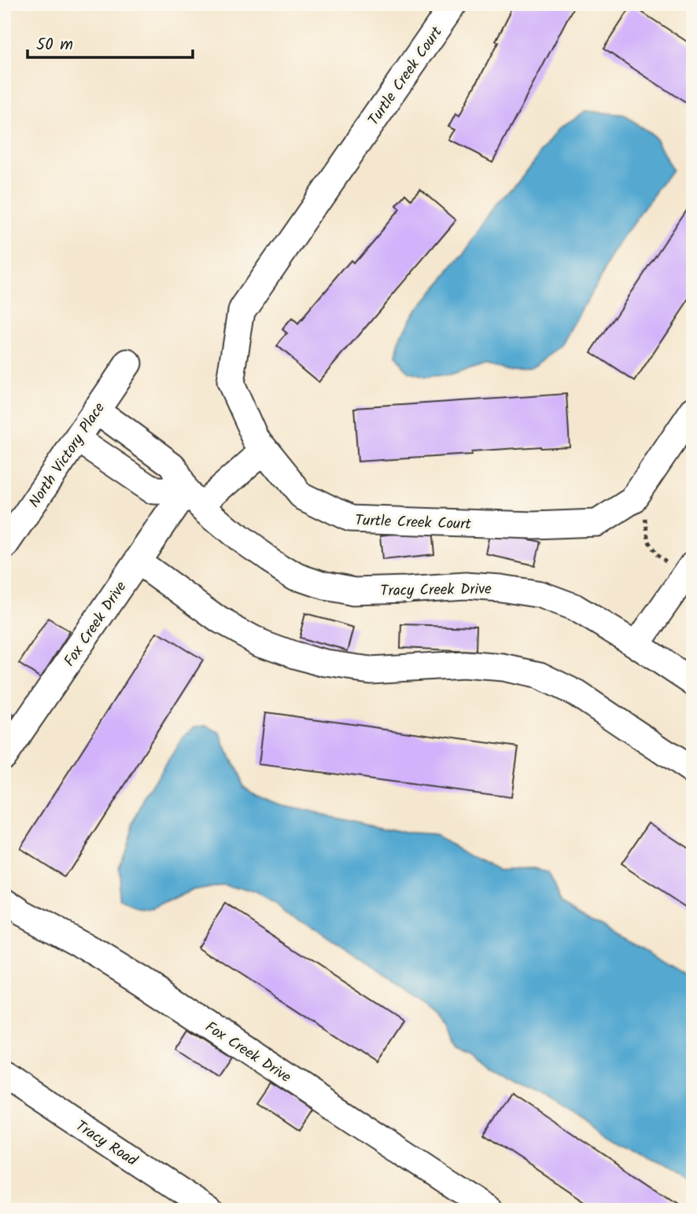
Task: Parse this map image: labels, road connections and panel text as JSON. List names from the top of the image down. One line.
{"streets":{"street":["Turtle Creek Court","North Victory Place","Tracy Creek Drive","Fox Creek Drive","Tracy Road"]},"crossings":[["Turtle Creek Court","Fox Creek Drive"],["North Victory Place","Tracy Creek Drive"],["Tracy Creek Drive","Fox Creek Drive"]],"scale_bar":"50 m"}
